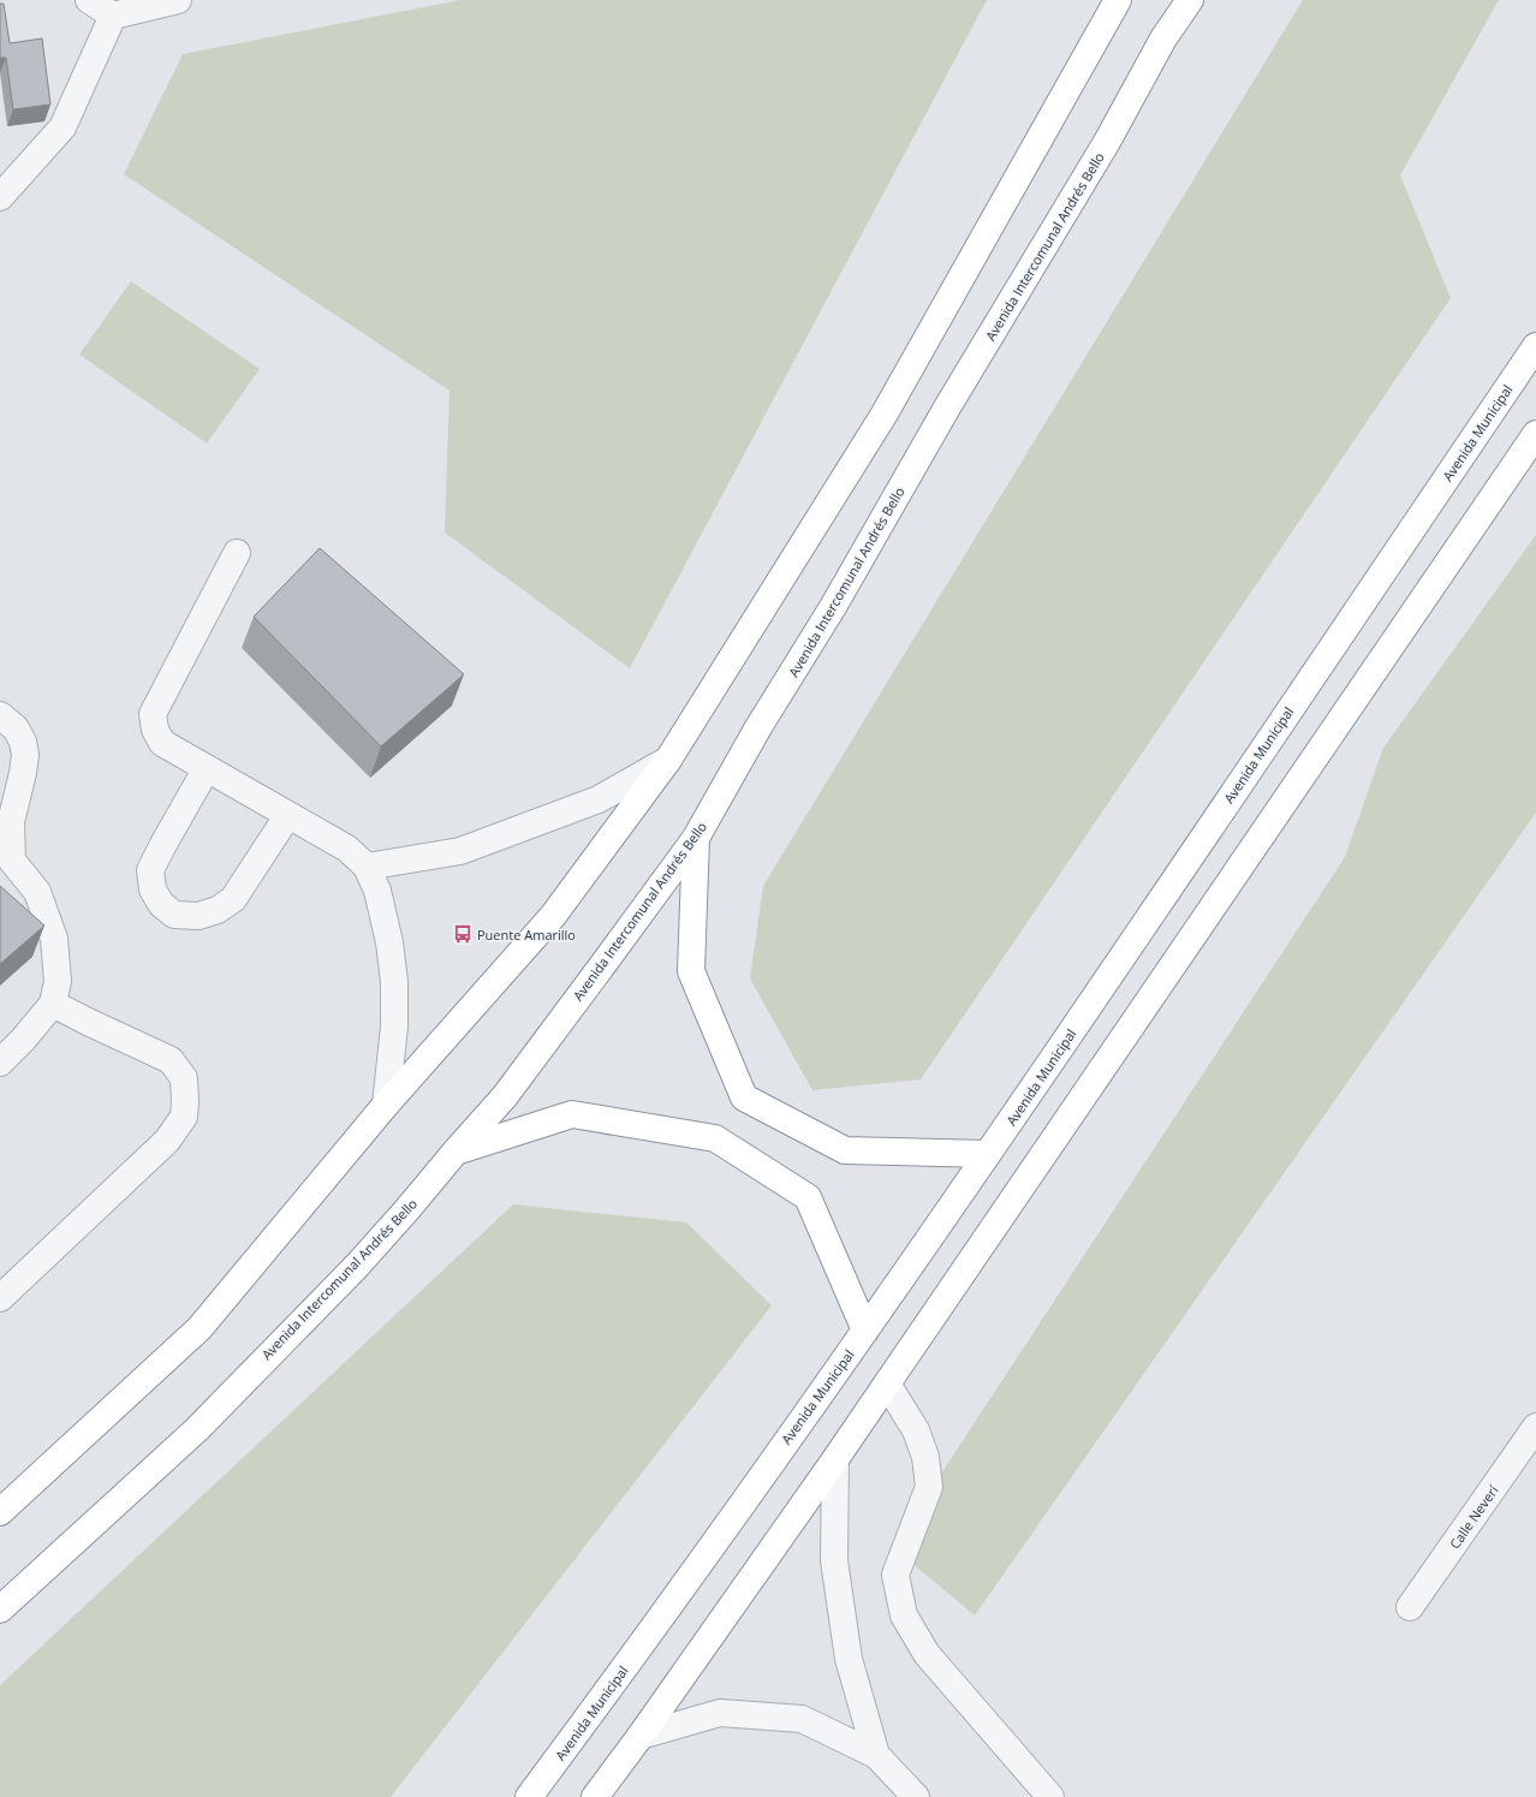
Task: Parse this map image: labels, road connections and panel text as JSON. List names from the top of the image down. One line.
{"streets":{"highway":["Avenida Intercomunal Andrés Bello","Avenida Municipal"],"street":["Calle Neverí"]},"places":{"bus stop":["Puente Amarillo"]}}
